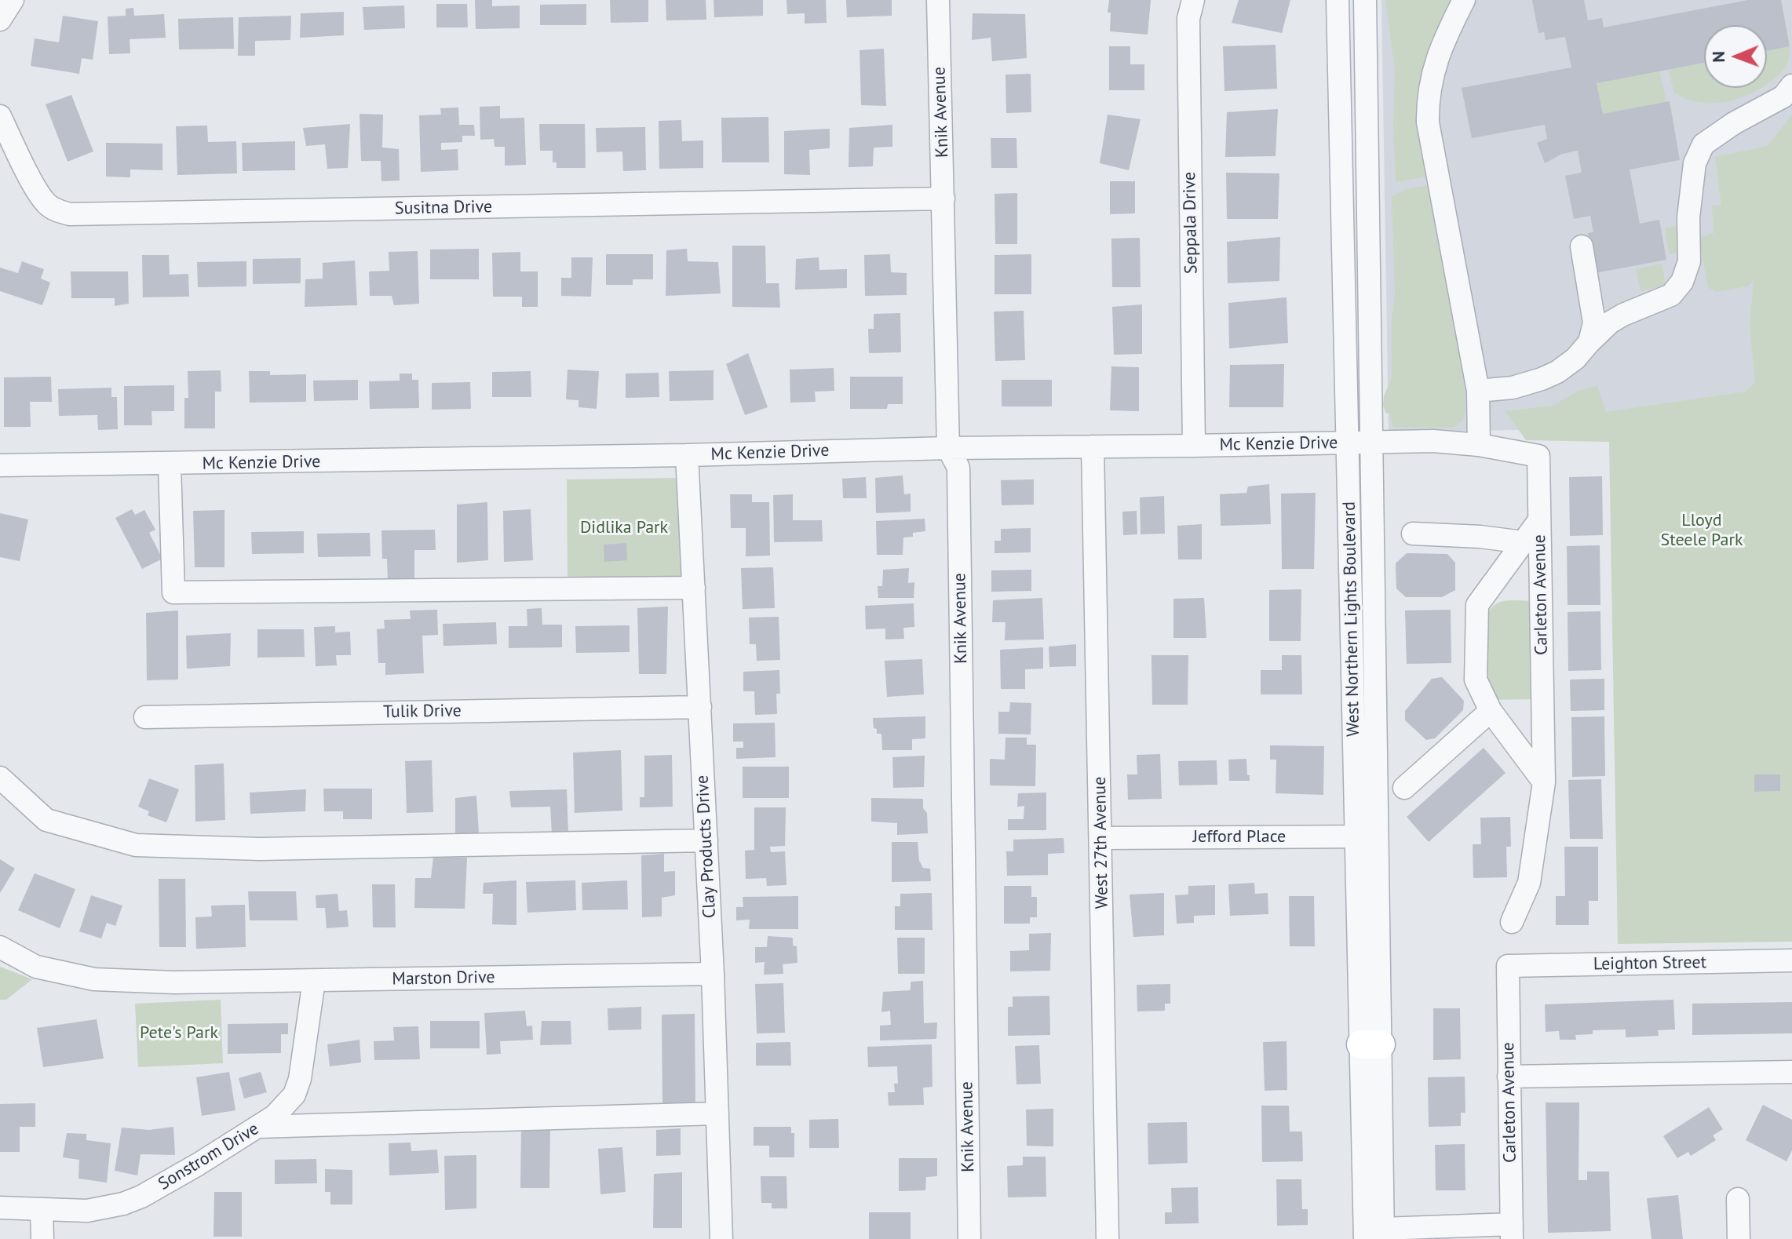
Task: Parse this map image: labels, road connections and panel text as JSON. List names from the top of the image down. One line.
{"streets":{"street":["Knik Avenue","Susitna Drive","Seppala Drive","Mc Kenzie Drive","Carleton Avenue","West Northern Lights Boulevard","Tulik Drive","Jefford Place","West 27th Avenue","Clay Products Drive","Leighton Street","Marston Drive","Sonstrom Drive"]},"crossings":[["Knik Avenue","Susitna Drive"],["Knik Avenue","Mc Kenzie Drive"],["Seppala Drive","Mc Kenzie Drive"],["Mc Kenzie Drive","Carleton Avenue"],["Mc Kenzie Drive","West Northern Lights Boulevard"],["Mc Kenzie Drive","West 27th Avenue"],["Mc Kenzie Drive","Clay Products Drive"],["Carleton Avenue","Leighton Street"],["West Northern Lights Boulevard","Jefford Place"],["Tulik Drive","Clay Products Drive"],["Jefford Place","West 27th Avenue"],["Clay Products Drive","Marston Drive"],["Marston Drive","Sonstrom Drive"]],"parks":["Lloyd Steele Park","Didlika Park","Pete's Park"],"north":"left"}
